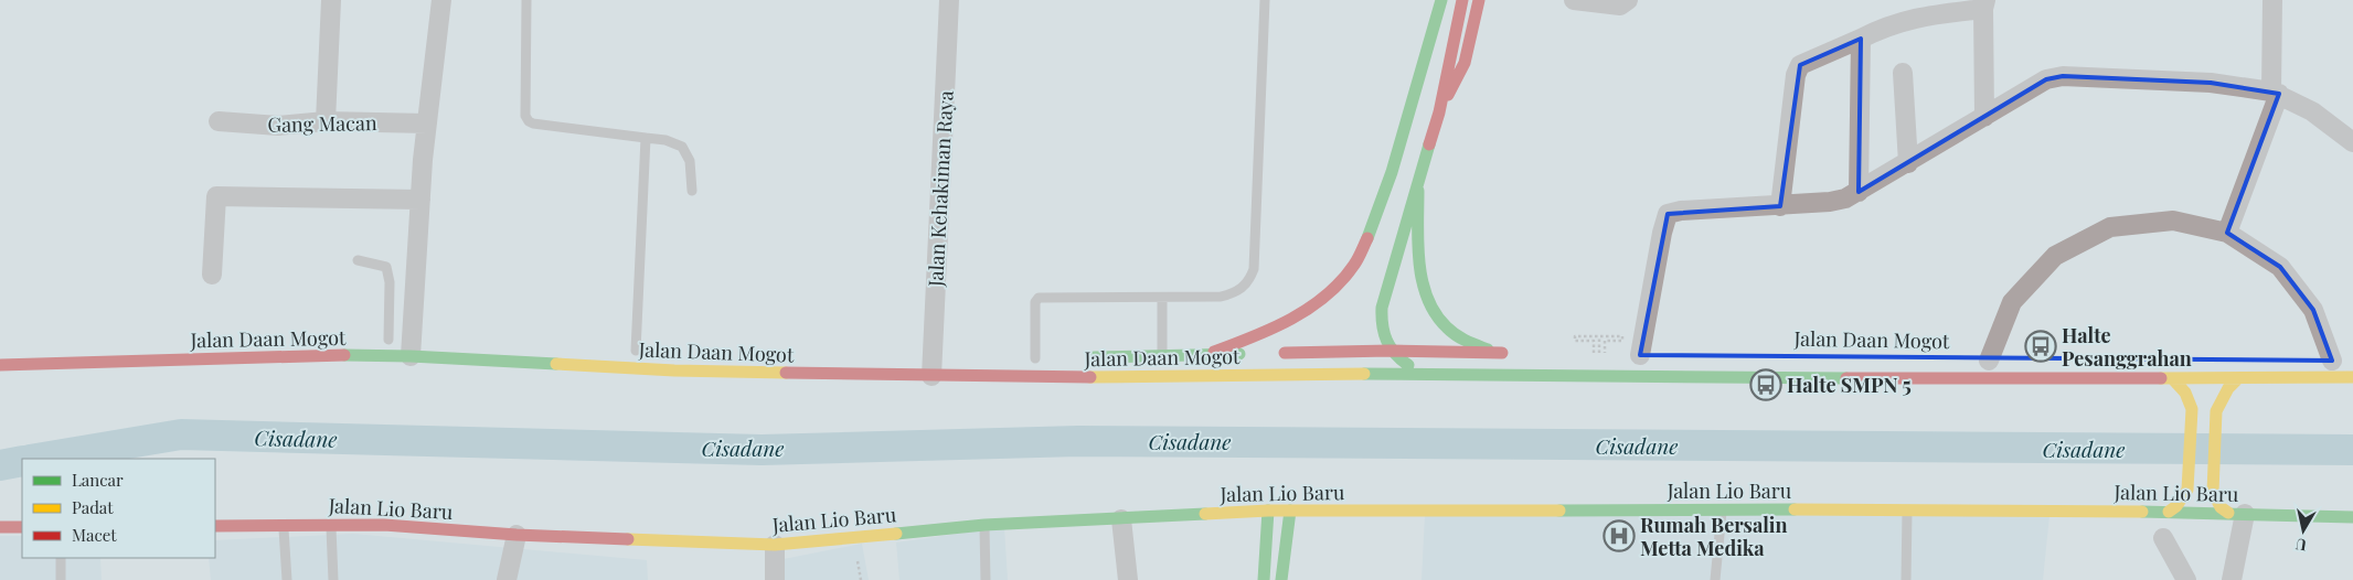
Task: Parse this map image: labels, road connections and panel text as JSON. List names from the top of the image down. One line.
{"streets":{"main road":["Jalan Daan Mogot","Jalan Lio Baru"],"street":["Gang Macan","Jalan Kehakiman Raya"]},"crossings":[["Jalan Kehakiman Raya","Jalan Daan Mogot"]],"water":["Cisadane"],"places":{"bus stop":["Halte Pesanggrahan","Halte SMPN 5"],"hospital":["Rumah Bersalin Metta Medika"]},"legend":["Lancar","Padat","Macet"],"north":"bottom"}
